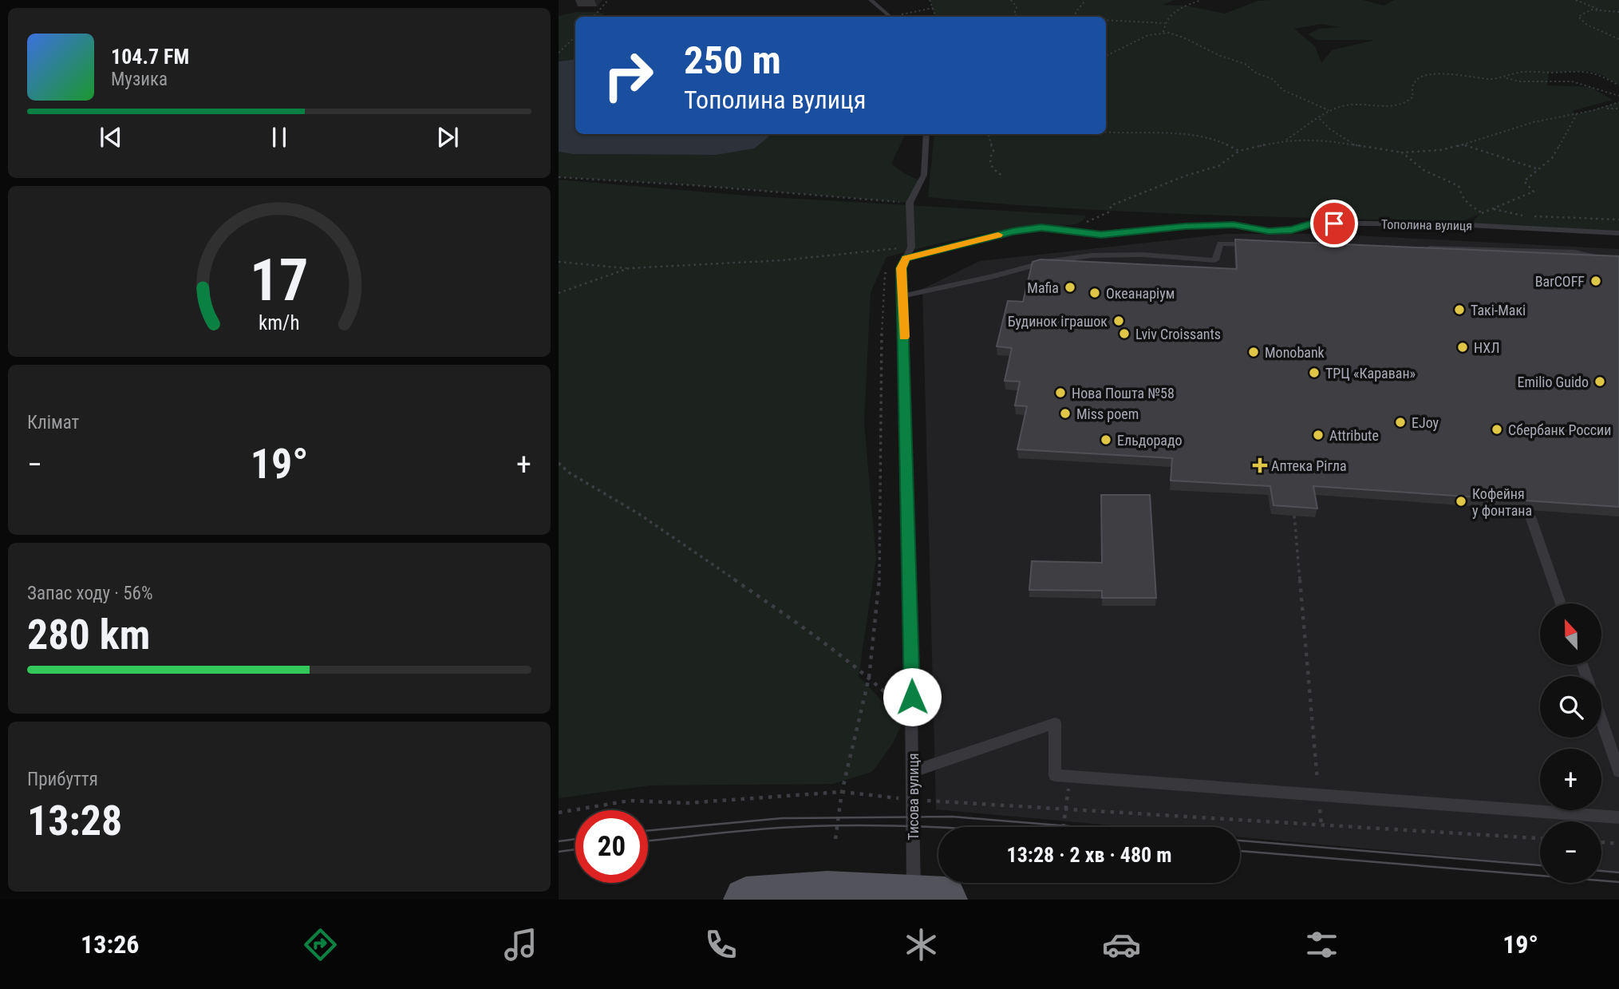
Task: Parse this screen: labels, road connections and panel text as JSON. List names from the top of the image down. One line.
{"streets":{"lane":["Тополина вулиця","Тисова вулиця"]},"crossings":[["Тополина вулиця","Тисова вулиця"]],"places":{"other":["BarCOFF","Mafia","Океанаріум","Такі-Макі","Будинок іграшок","Lviv Croissants","НХЛ","Monobank","ТРЦ «Караван»","Emilio Guido","Нова Пошта №58","Miss poem","EJoy","Сбербанк России","Attribute","Ельдорадо","Кофейня у фонтана"],"health":["Аптека Рігла"]},"north":"top","page":{"turn":["250 m","Тополина вулиця"],"song":["104.7 FM","Музика"],"tile":["Клімат",["Запас ходу · 56%","280 km"],["Прибуття","13:28"]],"heat":["−","19°","+"],"map_buttons":["+","−"],"limit":"20","trip":"13:28 · 2 хв · 480 m","tabs":["13:26","19°"],"gauge":["17","km/h"]}}
